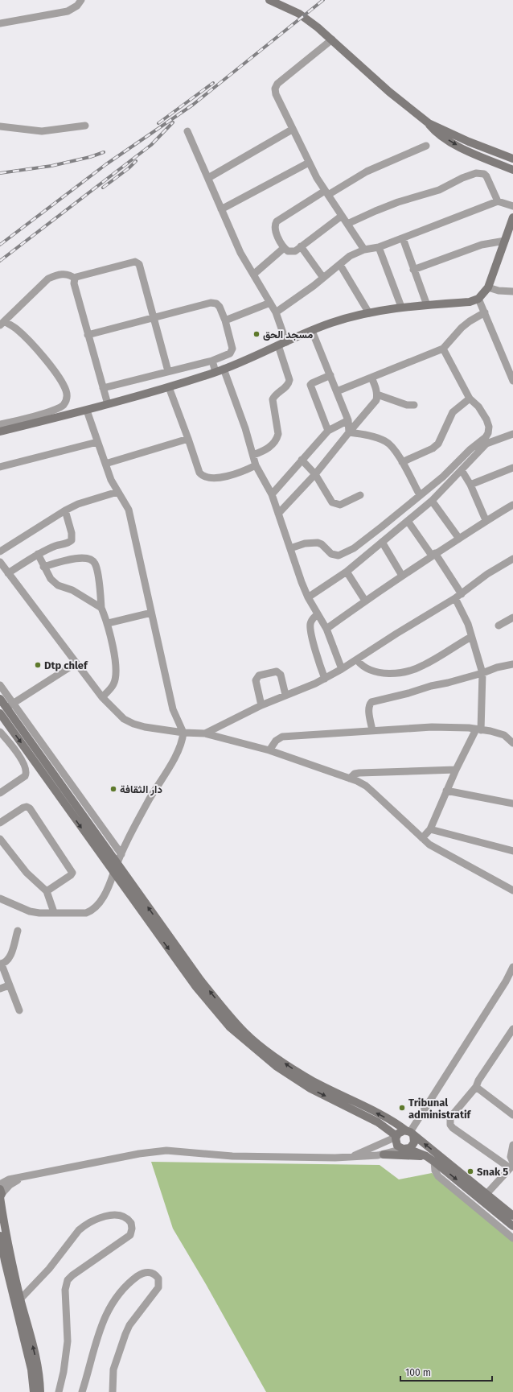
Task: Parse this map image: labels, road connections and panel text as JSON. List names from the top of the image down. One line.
{"places":["مسجد الحق","Dtp chlef","دار الثقافة","Tribunal administratif","Snak 5"],"scale_bar":"100 m"}
